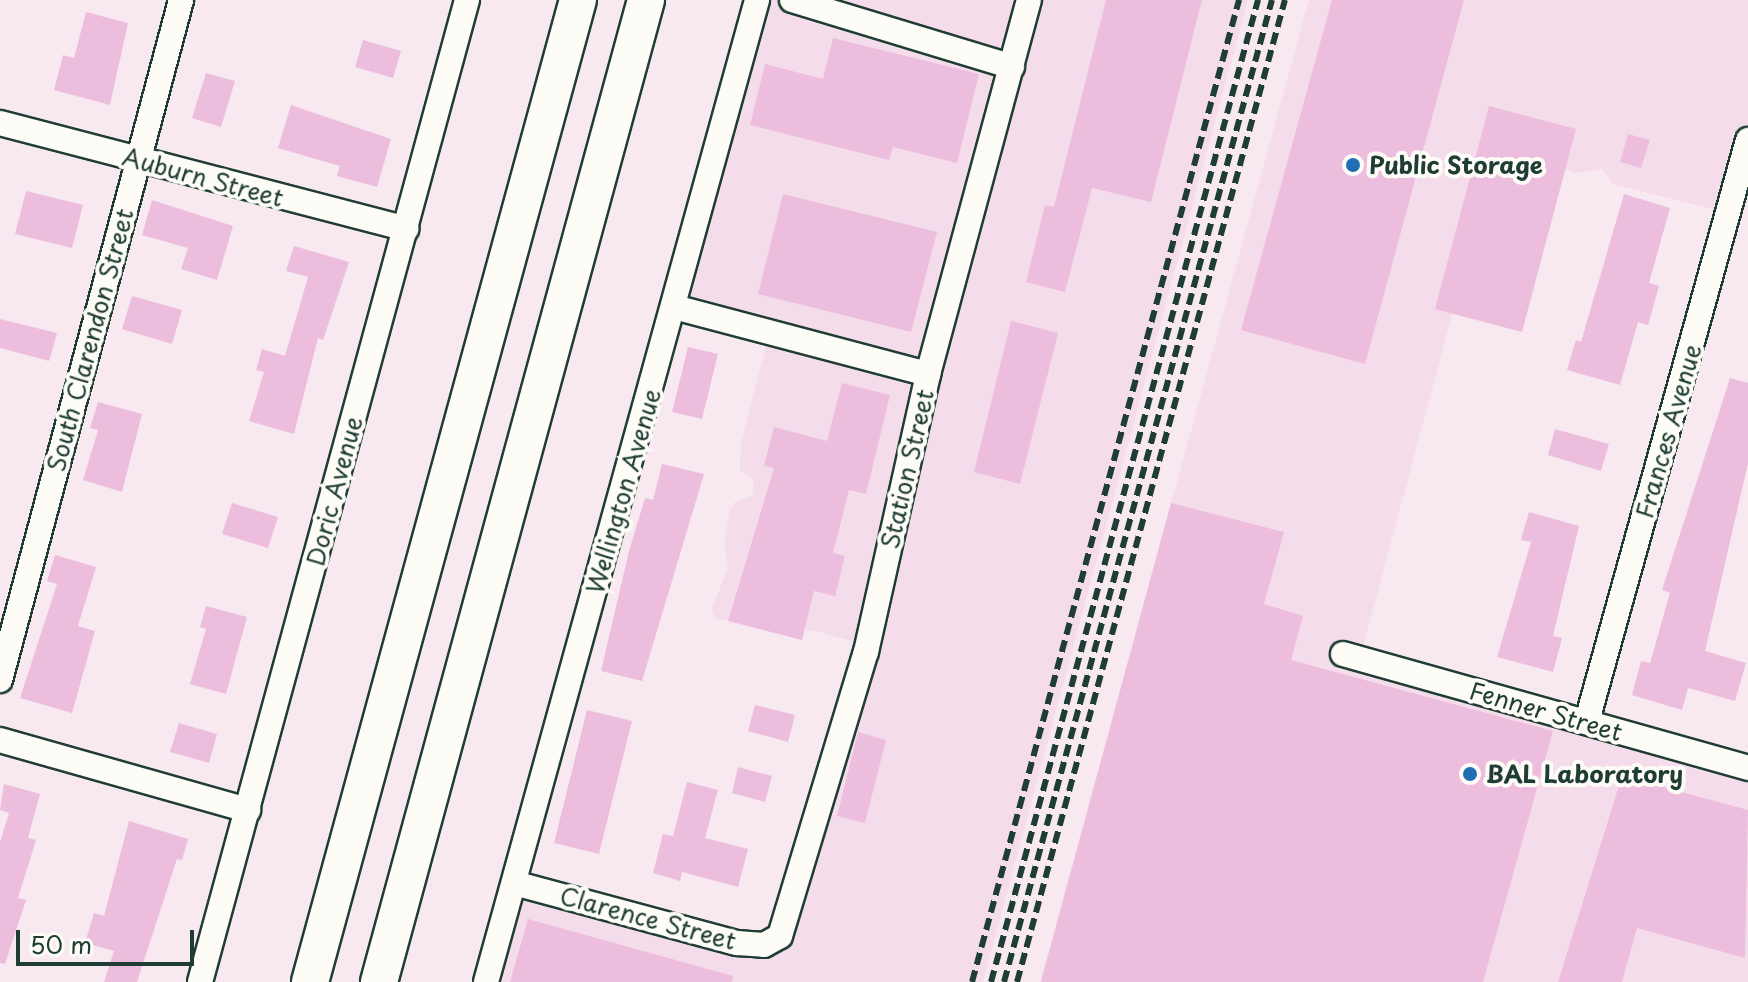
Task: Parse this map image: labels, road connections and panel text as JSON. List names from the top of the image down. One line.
{"streets":{"street":["Auburn Street","South Clarendon Street","Frances Avenue","Station Street","Doric Avenue","Wellington Avenue","Fenner Street","Clarence Street"]},"crossings":[["Auburn Street","South Clarendon Street"],["Auburn Street","Doric Avenue"],["Frances Avenue","Fenner Street"],["Station Street","Clarence Street"],["Wellington Avenue","Clarence Street"]],"places":["Public Storage","BAL Laboratory"],"scale_bar":"50 m"}
